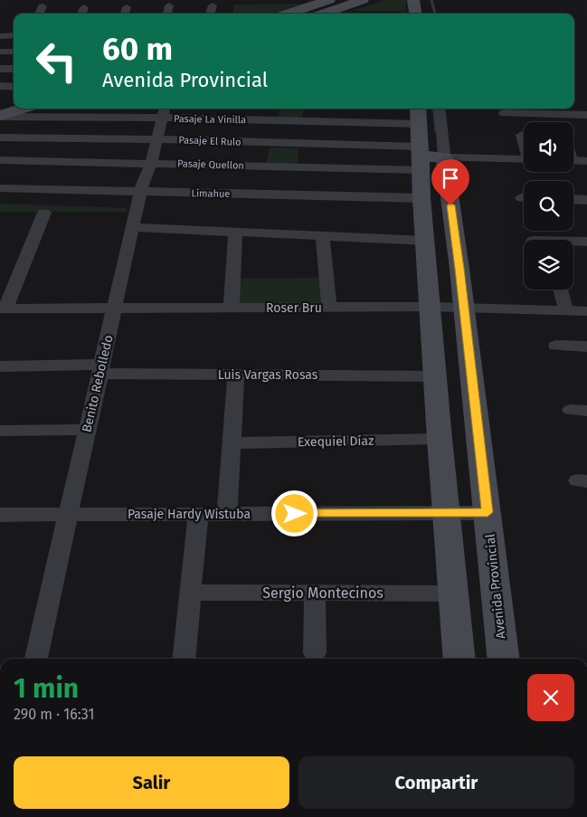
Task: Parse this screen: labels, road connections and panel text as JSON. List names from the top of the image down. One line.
{"streets":{"street":["Pasaje La Vinilla","Pasaje El Rulo","Pasaje Quellon","Limahue","Roser Bru","Luis Vargas Rosas","Benito Rebolledo","Exequiel Díaz","Pasaje Hardy Wistuba","Avenida Provincial","Sergio Montecinos"]},"crossings":[["Pasaje La Vinilla","Benito Rebolledo"],["Pasaje La Vinilla","Avenida Provincial"],["Pasaje El Rulo","Pasaje Quellon"],["Pasaje El Rulo","Benito Rebolledo"],["Pasaje El Rulo","Avenida Provincial"],["Pasaje Quellon","Benito Rebolledo"],["Pasaje Quellon","Avenida Provincial"],["Limahue","Benito Rebolledo"],["Limahue","Avenida Provincial"],["Roser Bru","Benito Rebolledo"],["Roser Bru","Avenida Provincial"],["Luis Vargas Rosas","Benito Rebolledo"],["Luis Vargas Rosas","Avenida Provincial"],["Benito Rebolledo","Pasaje Hardy Wistuba"],["Exequiel Díaz","Avenida Provincial"],["Pasaje Hardy Wistuba","Avenida Provincial"],["Avenida Provincial","Sergio Montecinos"]],"page":{"turn":["60 m","Avenida Provincial"],"heading":["1 min","290 m · 16:31"],"buttons":["Salir","Compartir"]}}
